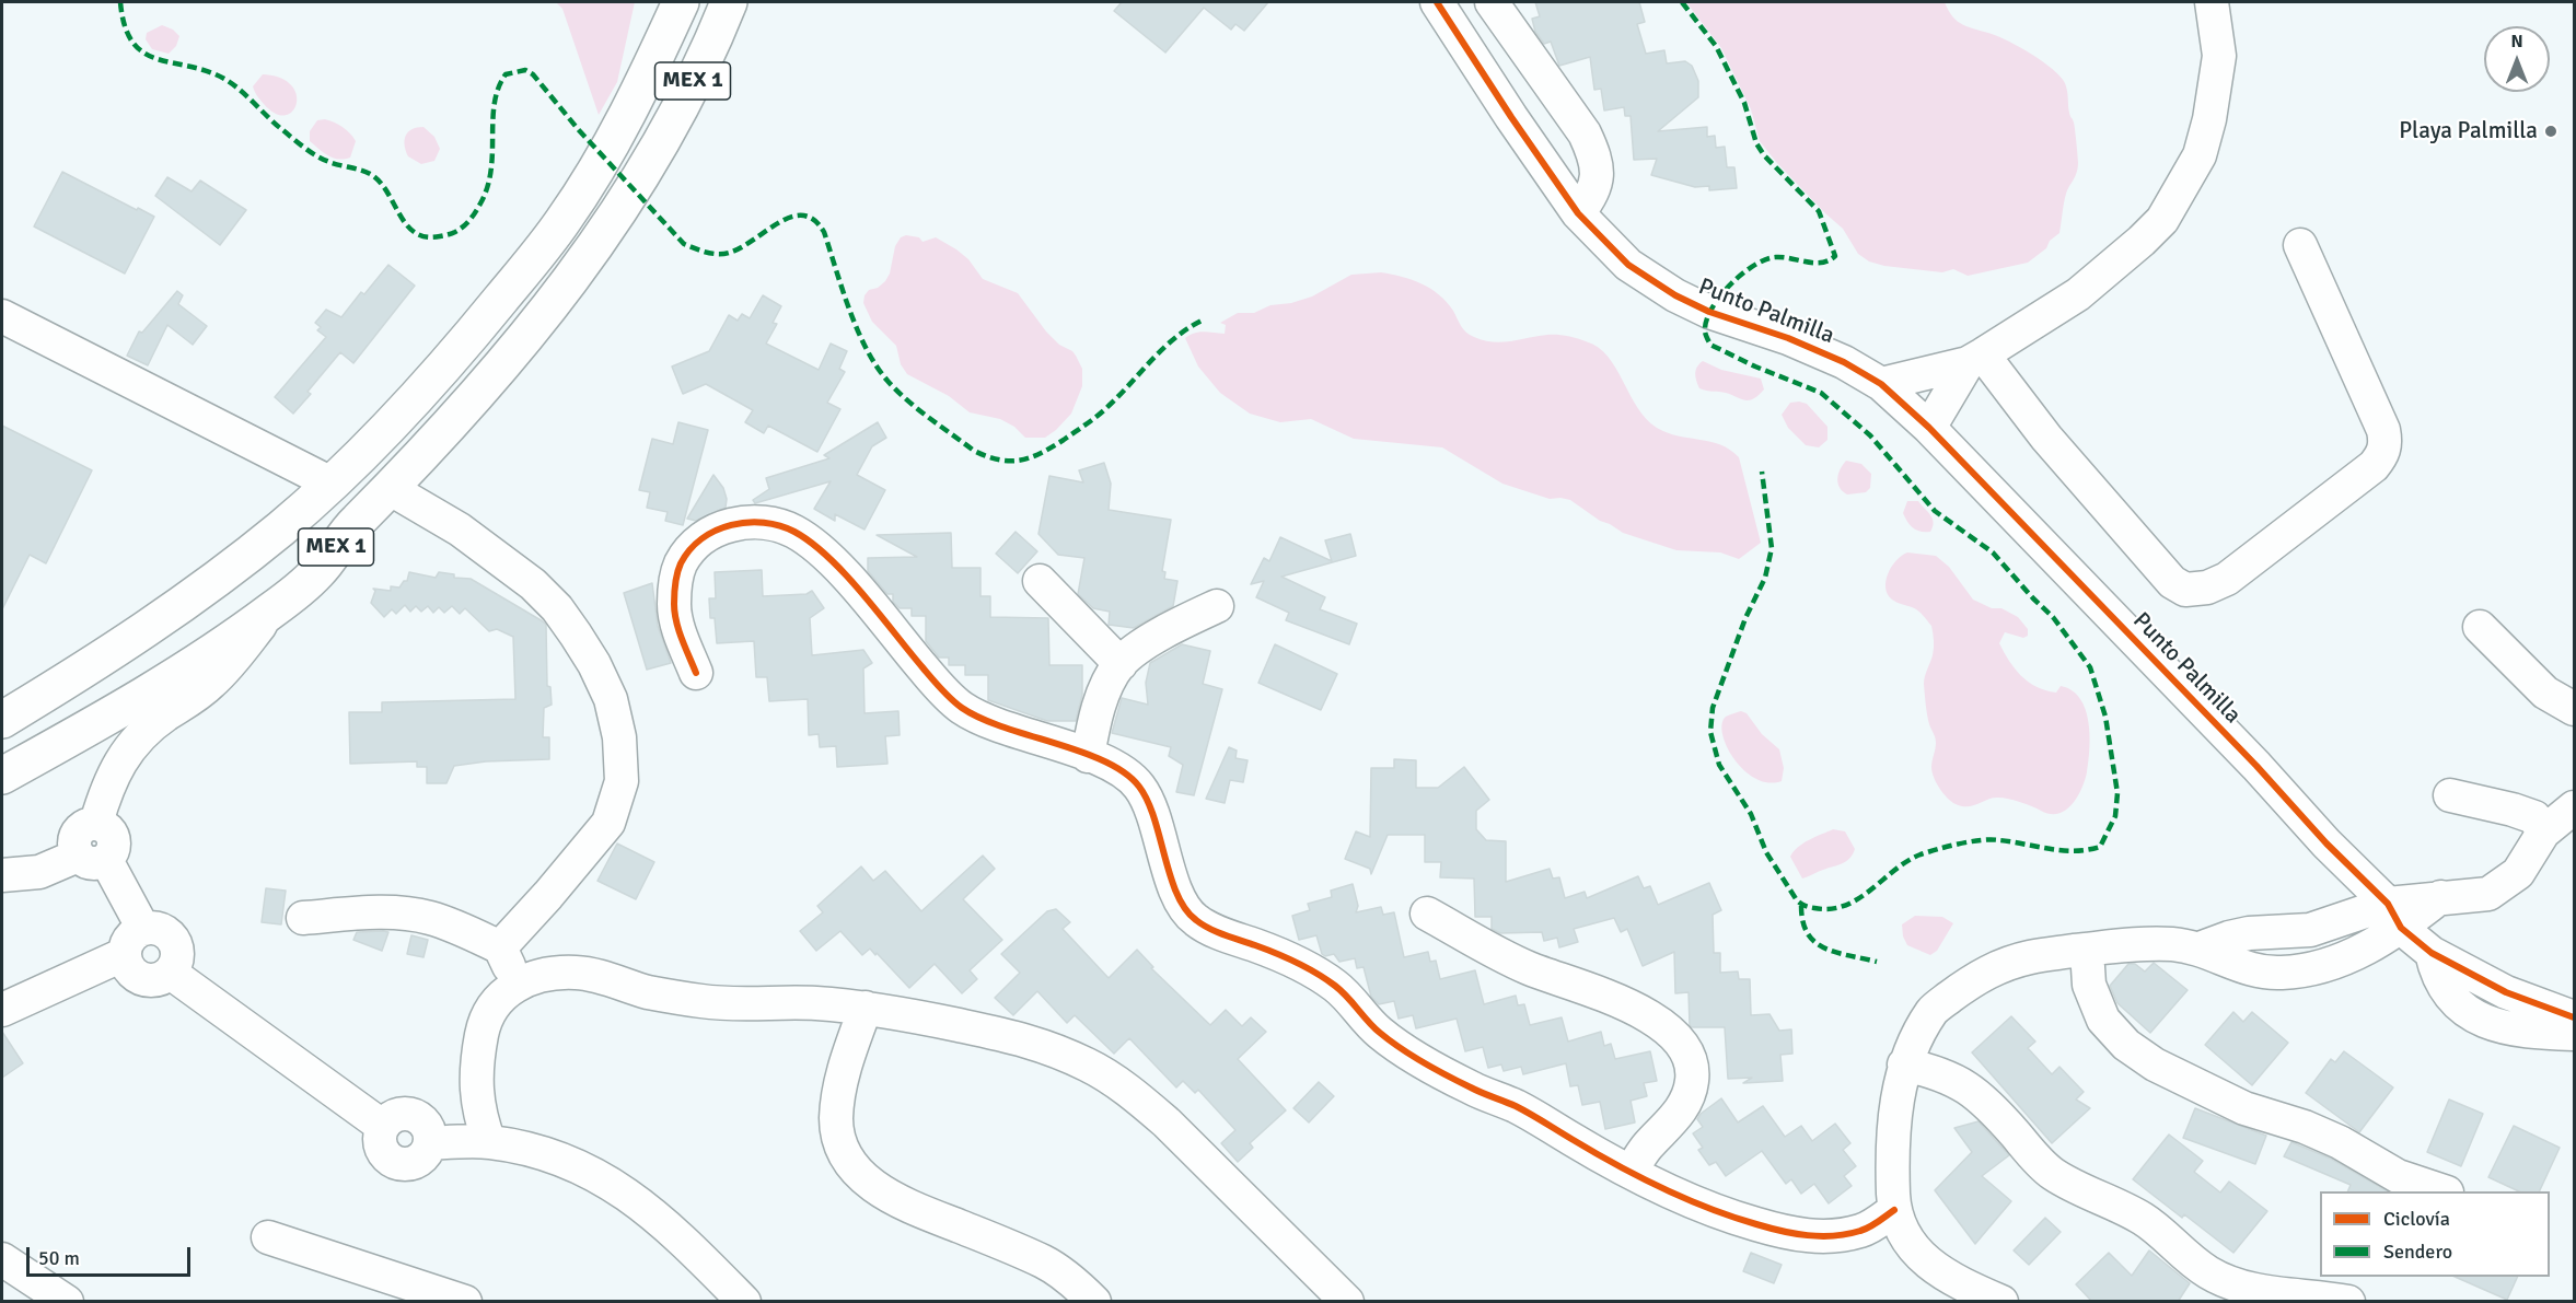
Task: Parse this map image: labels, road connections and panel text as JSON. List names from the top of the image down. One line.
{"streets":{"highway":["MEX 1"],"street":["Punto Palmilla"]},"places":["Playa Palmilla"],"legend":["Ciclovía","Sendero"],"scale_bar":"50 m","north":"top"}
